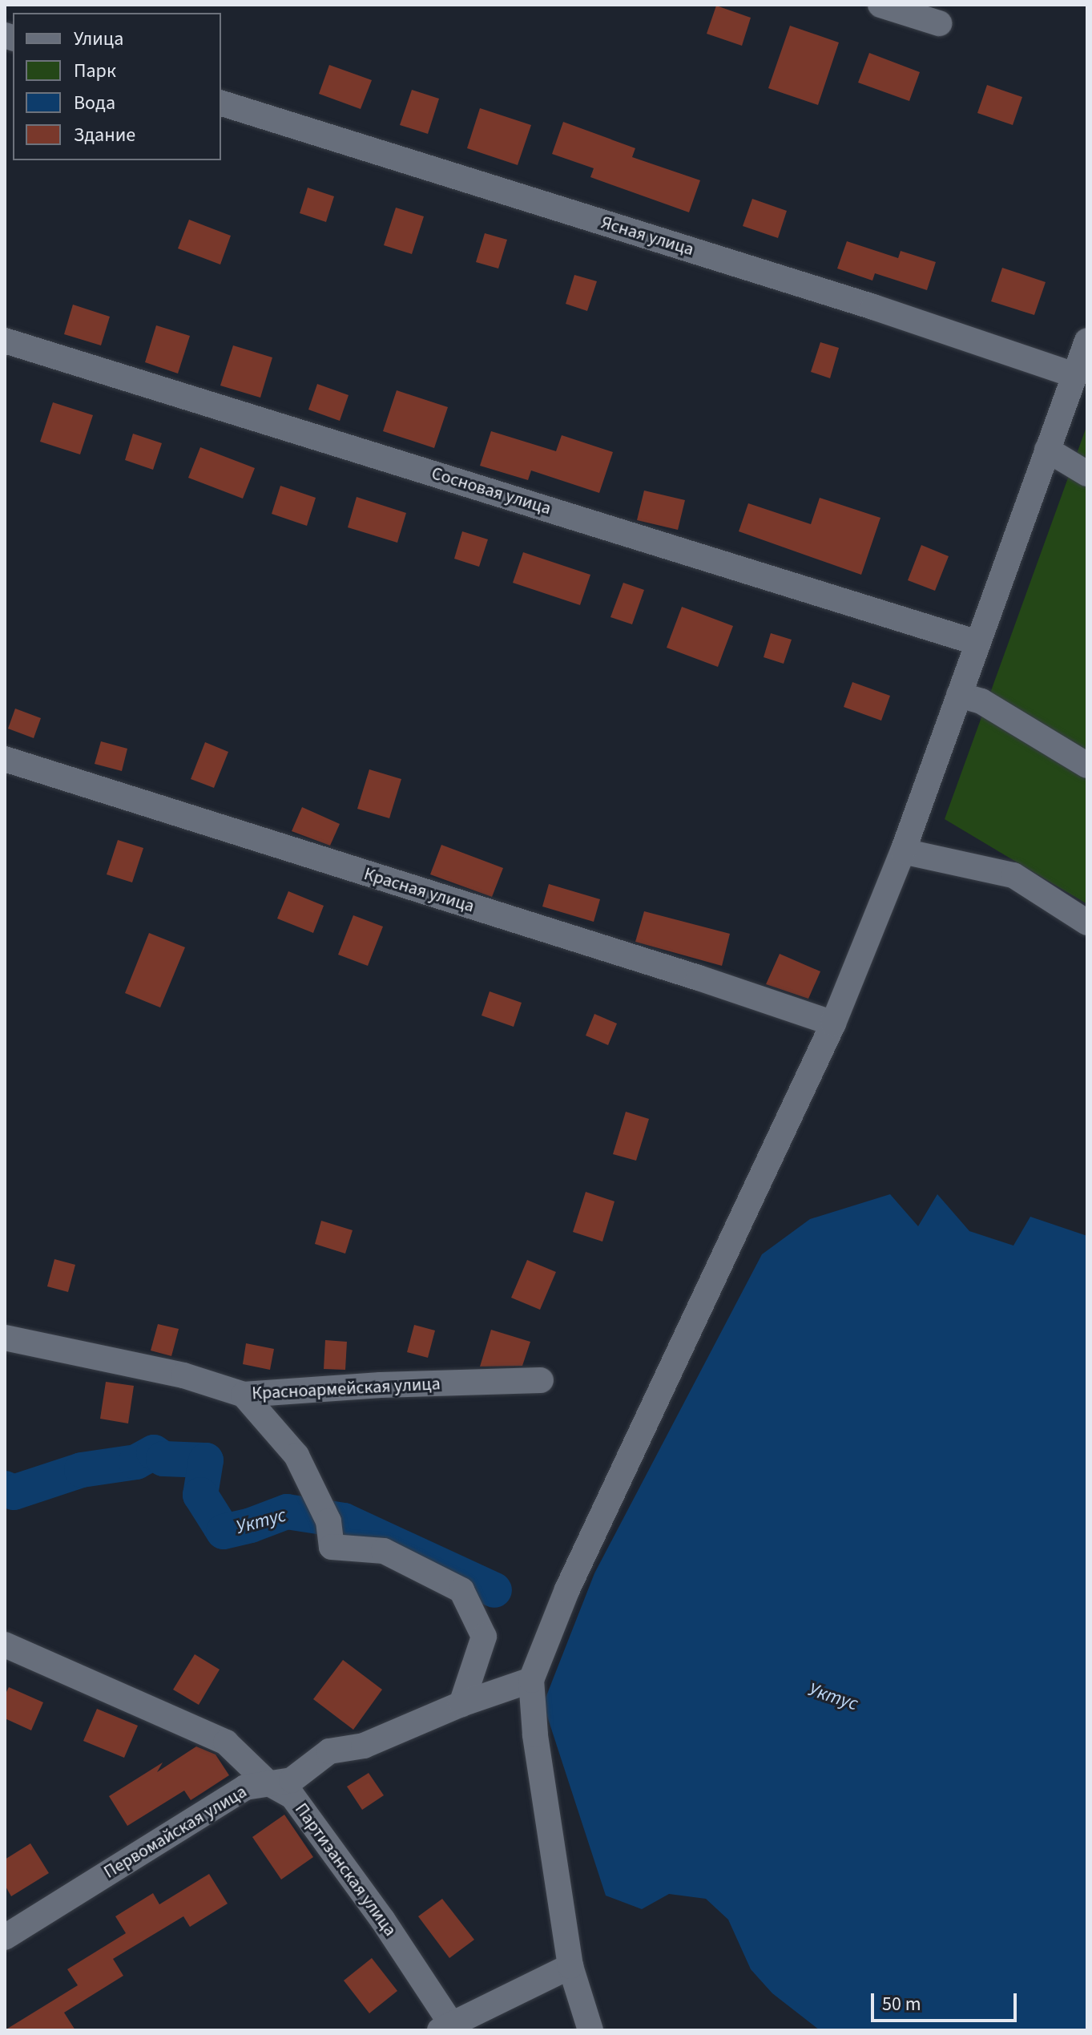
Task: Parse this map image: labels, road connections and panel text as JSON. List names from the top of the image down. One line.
{"streets":{"street":["Ясная улица","Сосновая улица","Красная улица","Красноармейская улица","Первомайская улица","Партизанская улица"]},"crossings":[["Первомайская улица","Партизанская улица"]],"water":["Уктус"],"legend":["Улица","Парк","Вода","Здание"],"scale_bar":"50 m"}
